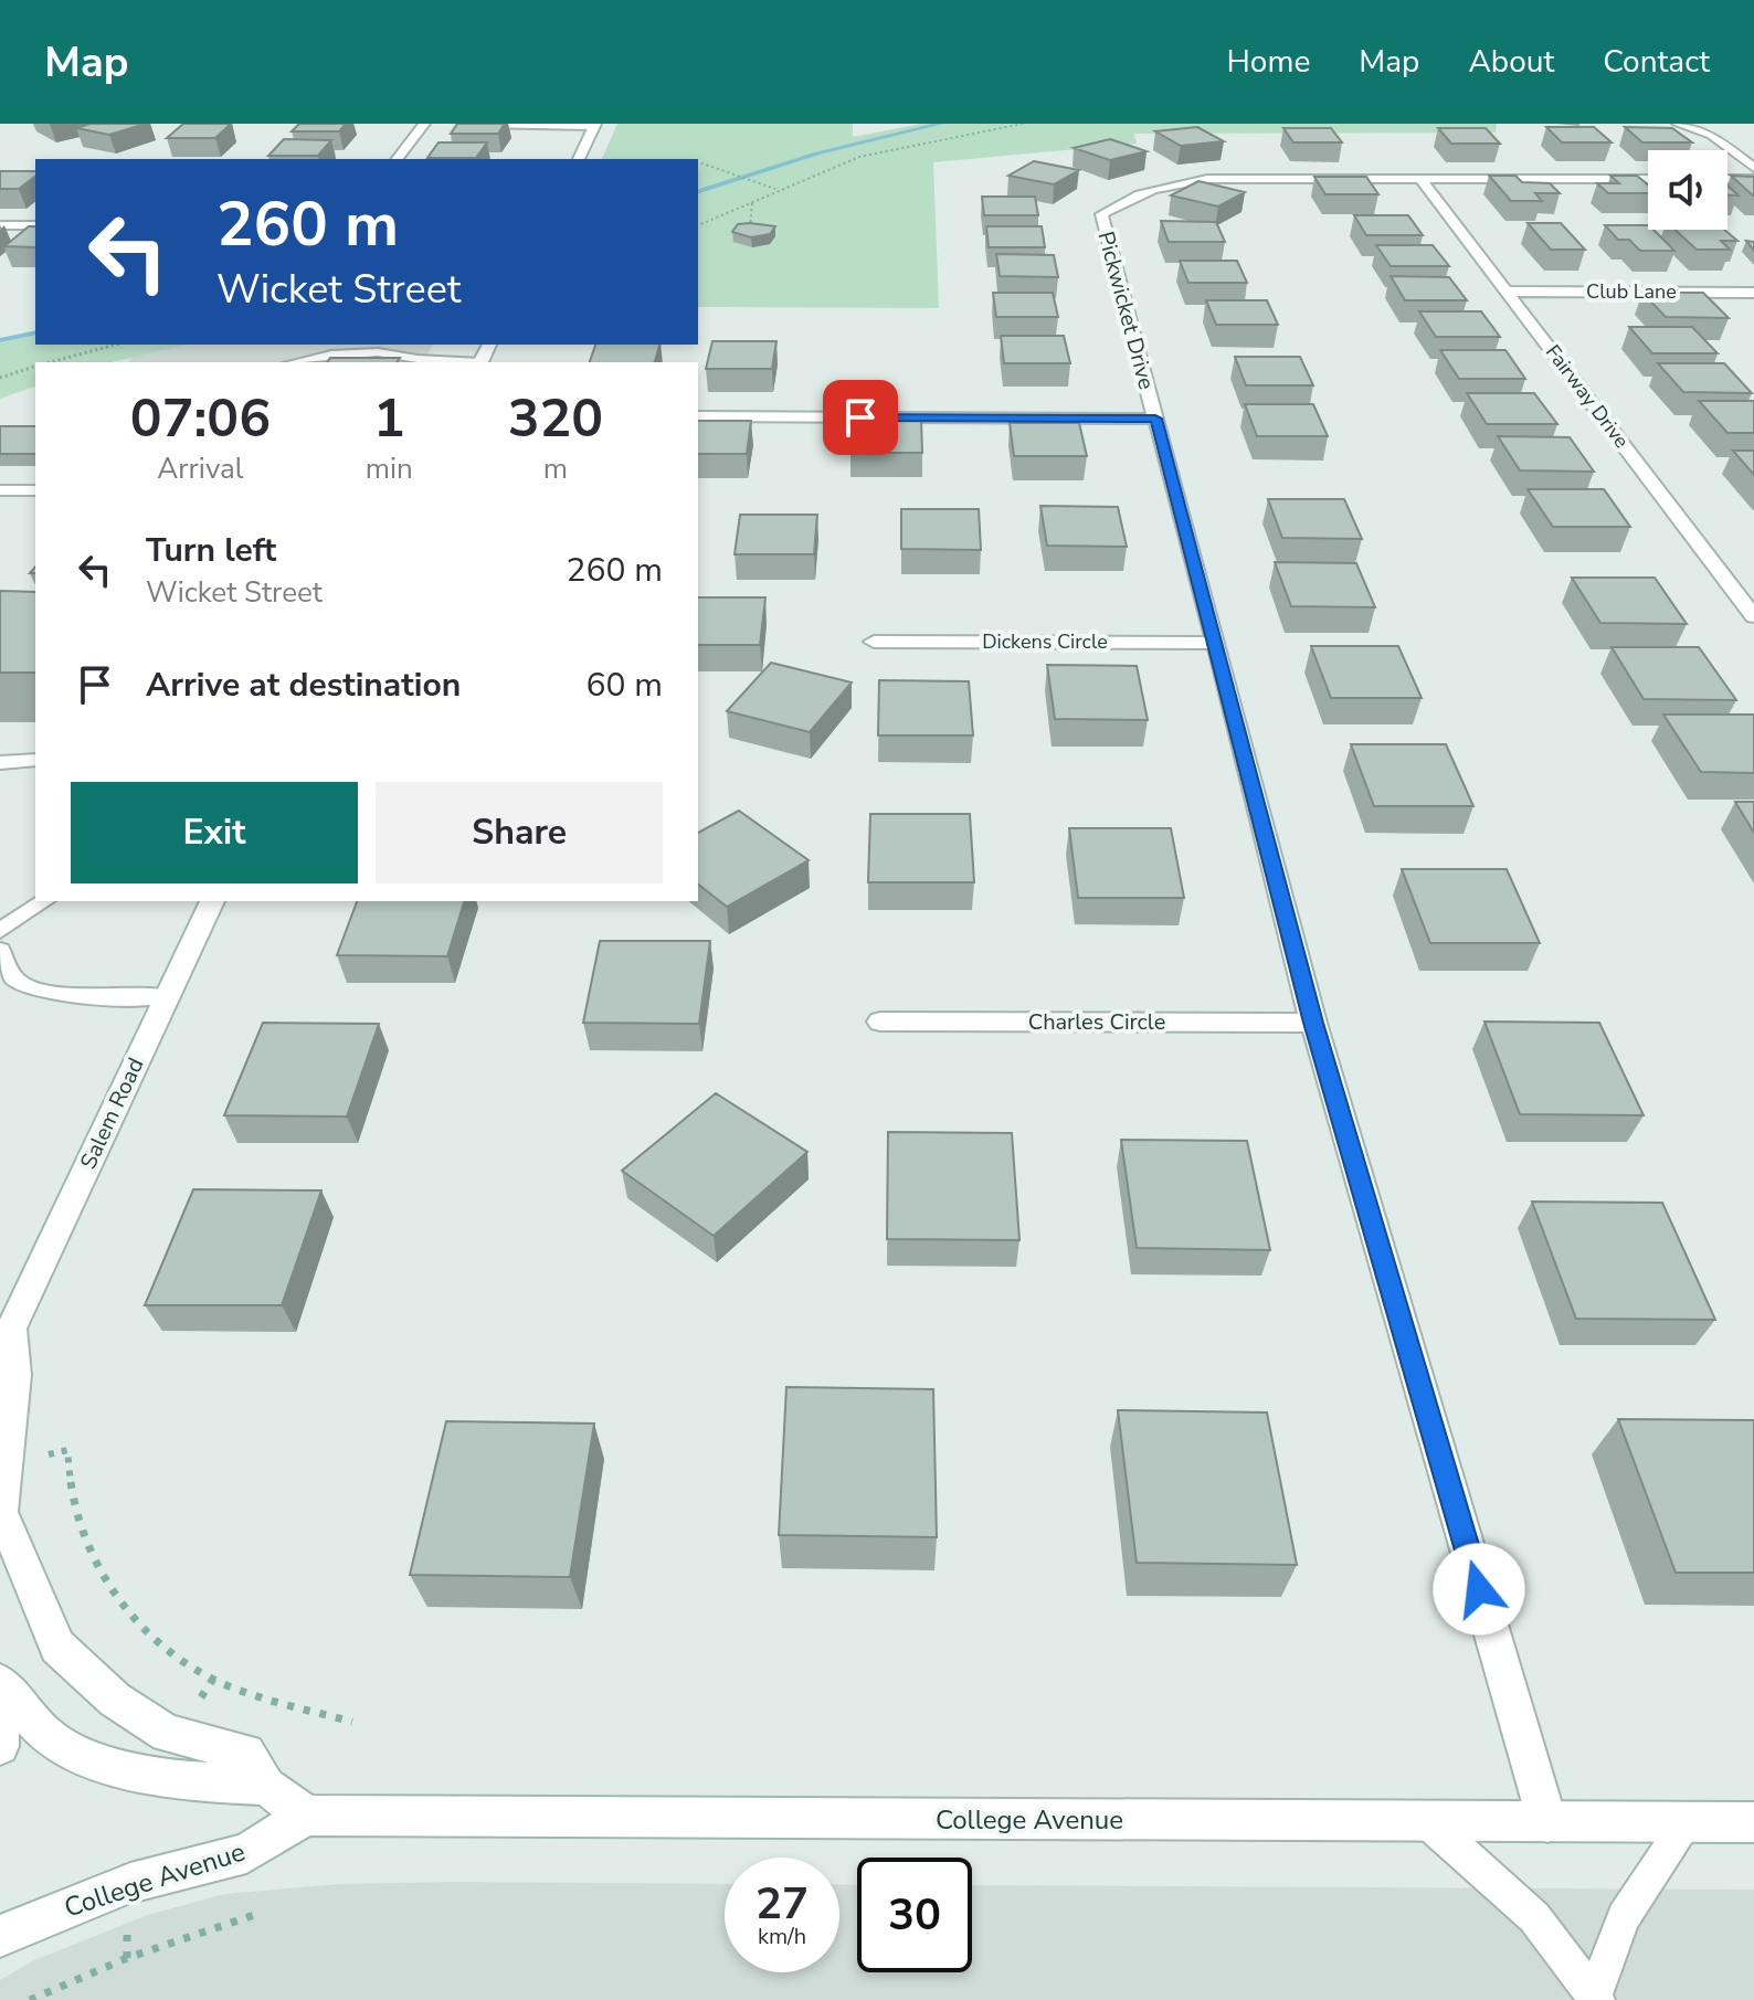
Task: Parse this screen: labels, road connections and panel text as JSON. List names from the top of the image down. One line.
{"streets":{"street":["Club Lane","Pickwicket Drive","Fairway Drive","Dickens Circle","Charles Circle","Salem Road","College Avenue"]},"crossings":[["Club Lane","Fairway Drive"],["Pickwicket Drive","Fairway Drive"],["Pickwicket Drive","Dickens Circle"],["Pickwicket Drive","Charles Circle"],["Pickwicket Drive","College Avenue"]],"page":{"header":"Map","nav":["Home","Map","About","Contact"],"turn":["260 m","Wicket Street"],"eta":["07:06","Arrival","1","min","320","m"],"list":[{"name":"Turn left","note":"Wicket Street","value":"260 m"},{"name":"Arrive at destination","value":"60 m"}],"buttons":["Exit","Share"],"speed":"27 km/h","limit":"30"}}
